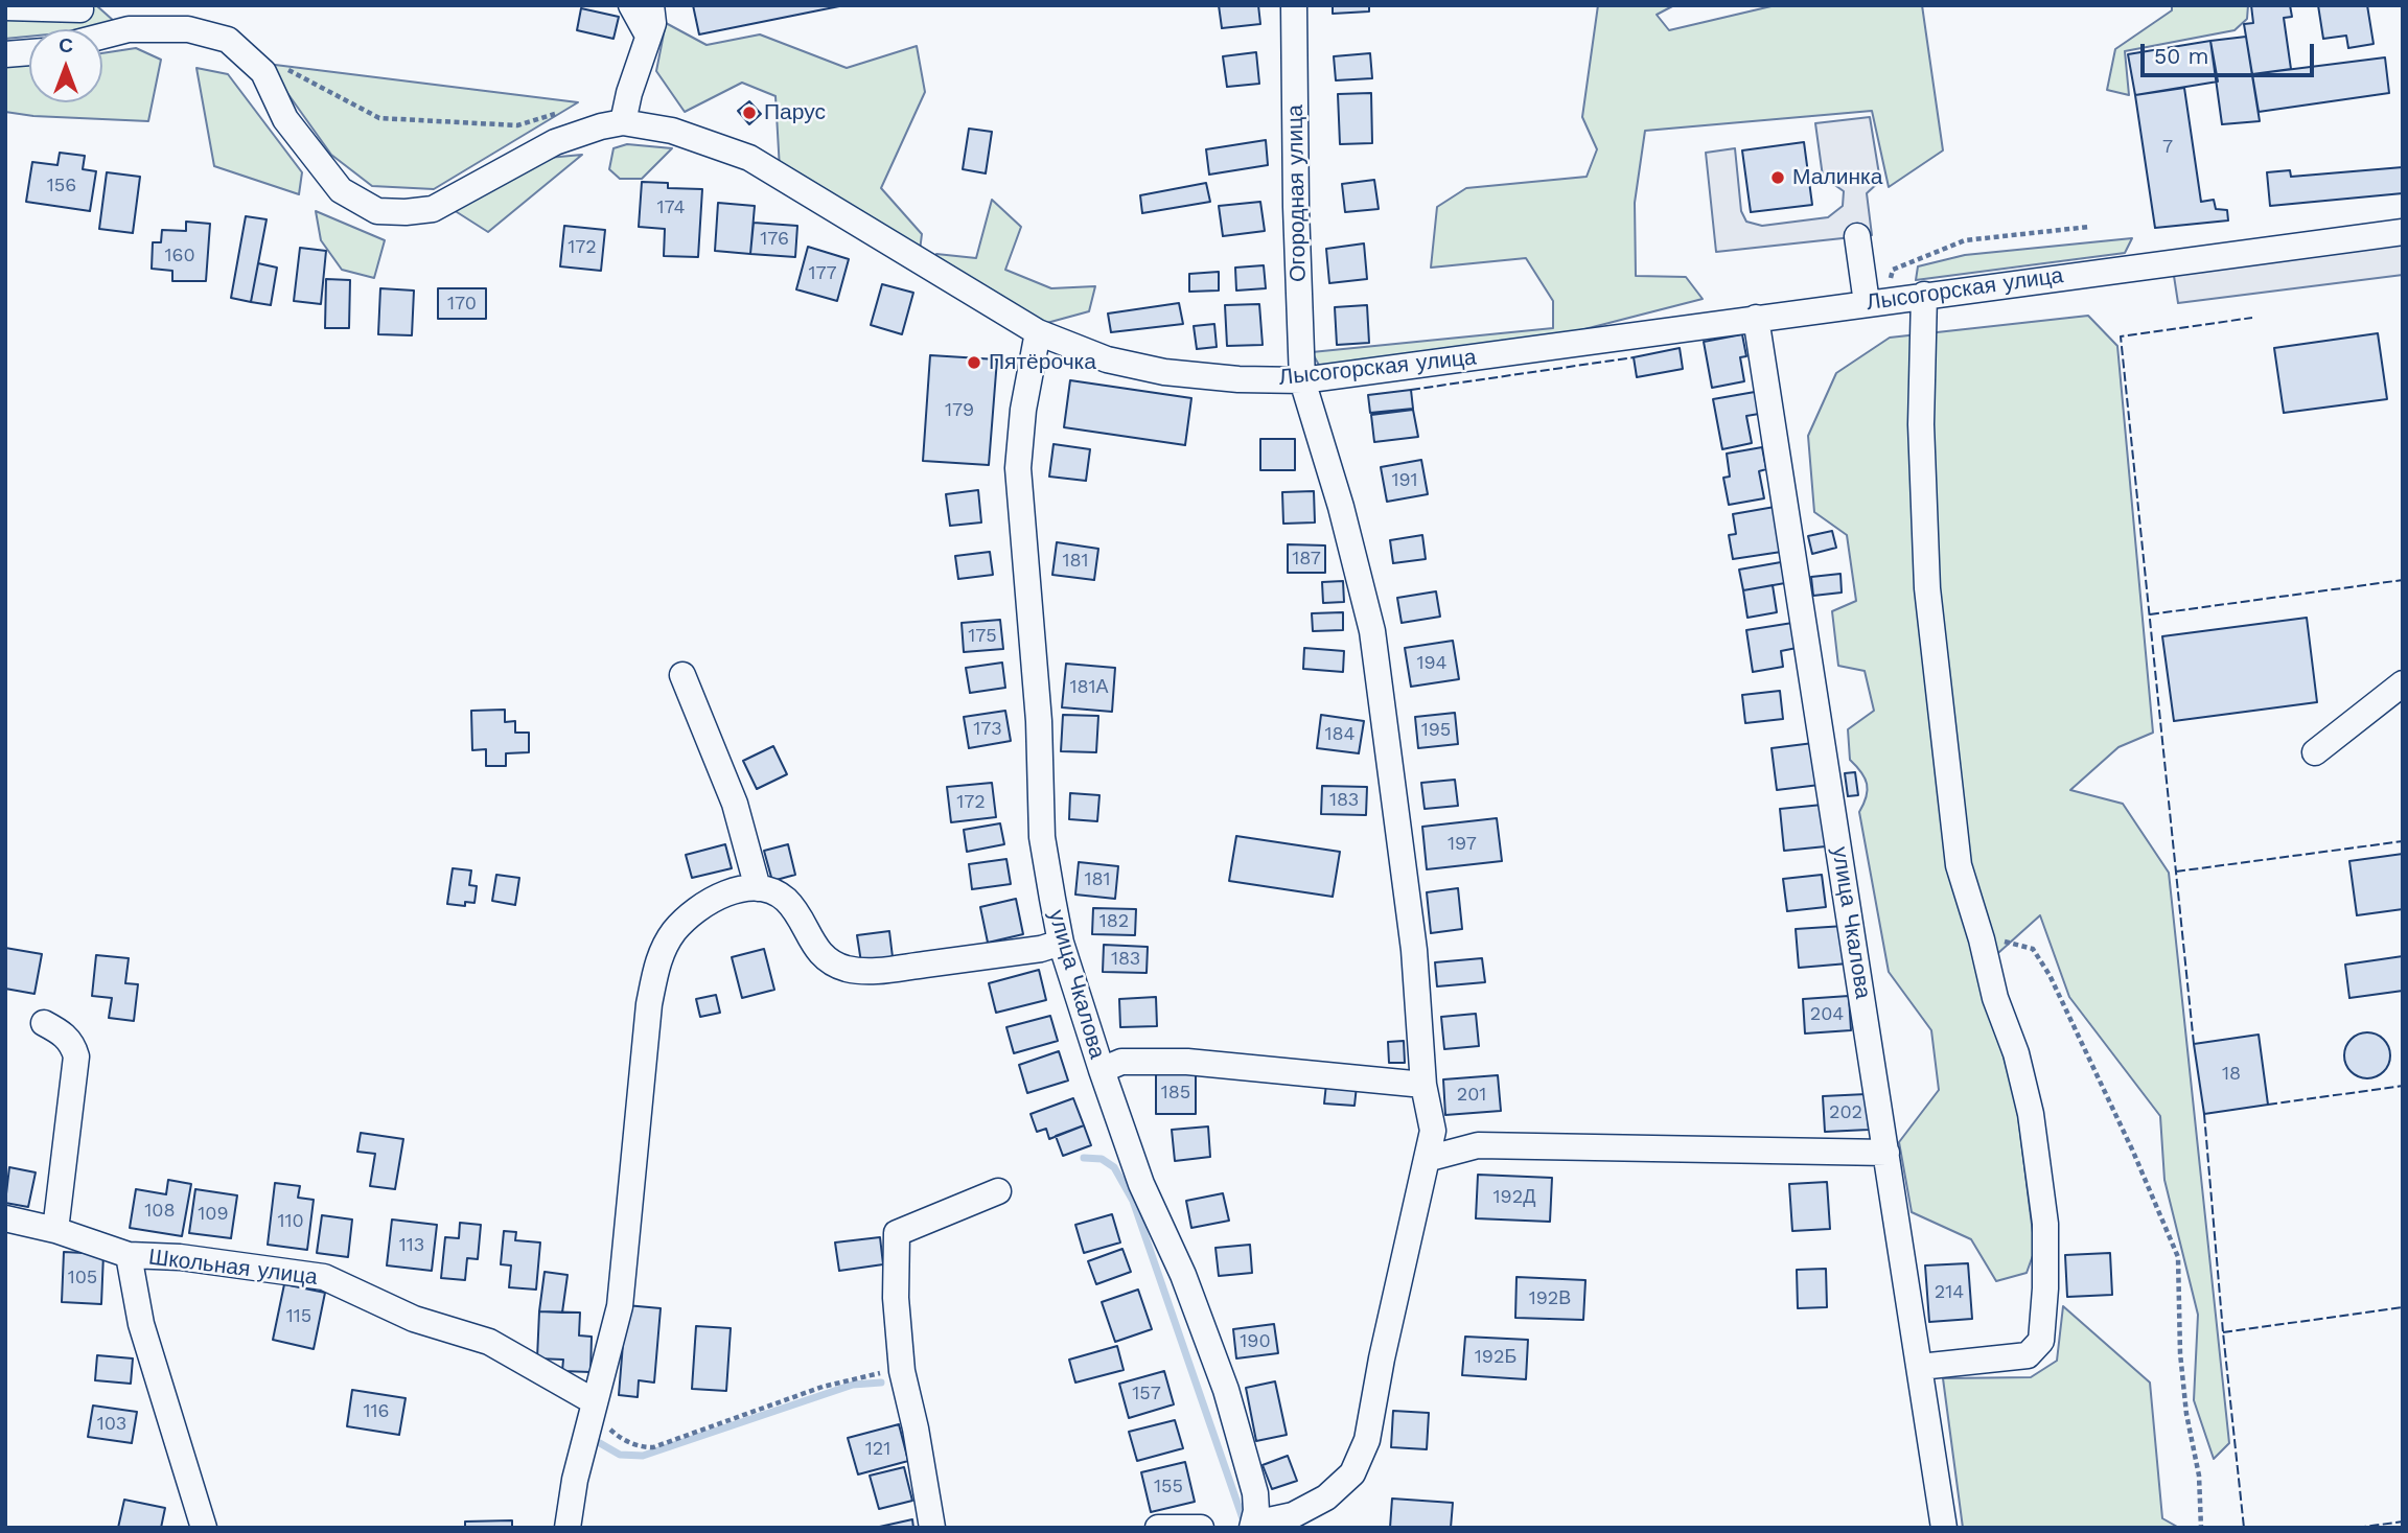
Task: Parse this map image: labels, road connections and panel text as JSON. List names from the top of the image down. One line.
{"streets":{"street":["Огородная улица","Лысогорская улица","улица Чкалова","Школьная улица"]},"crossings":[["Огородная улица","Лысогорская улица"],["Огородная улица","улица Чкалова"],["Лысогорская улица","улица Чкалова"]],"places":["Парус","Малинка","Пятёрочка"],"house_numbers":["7","156","174","176","172","160","177","170","179","191","187","181","175","194","181А","173","195","184","183","172","197","181","182","183","204","18","185","201","202","192Д","108","109","110","113","105","214","192В","115","190","192Б","157","116","103","121","155"],"scale_bar":"50 m","north":"top"}
